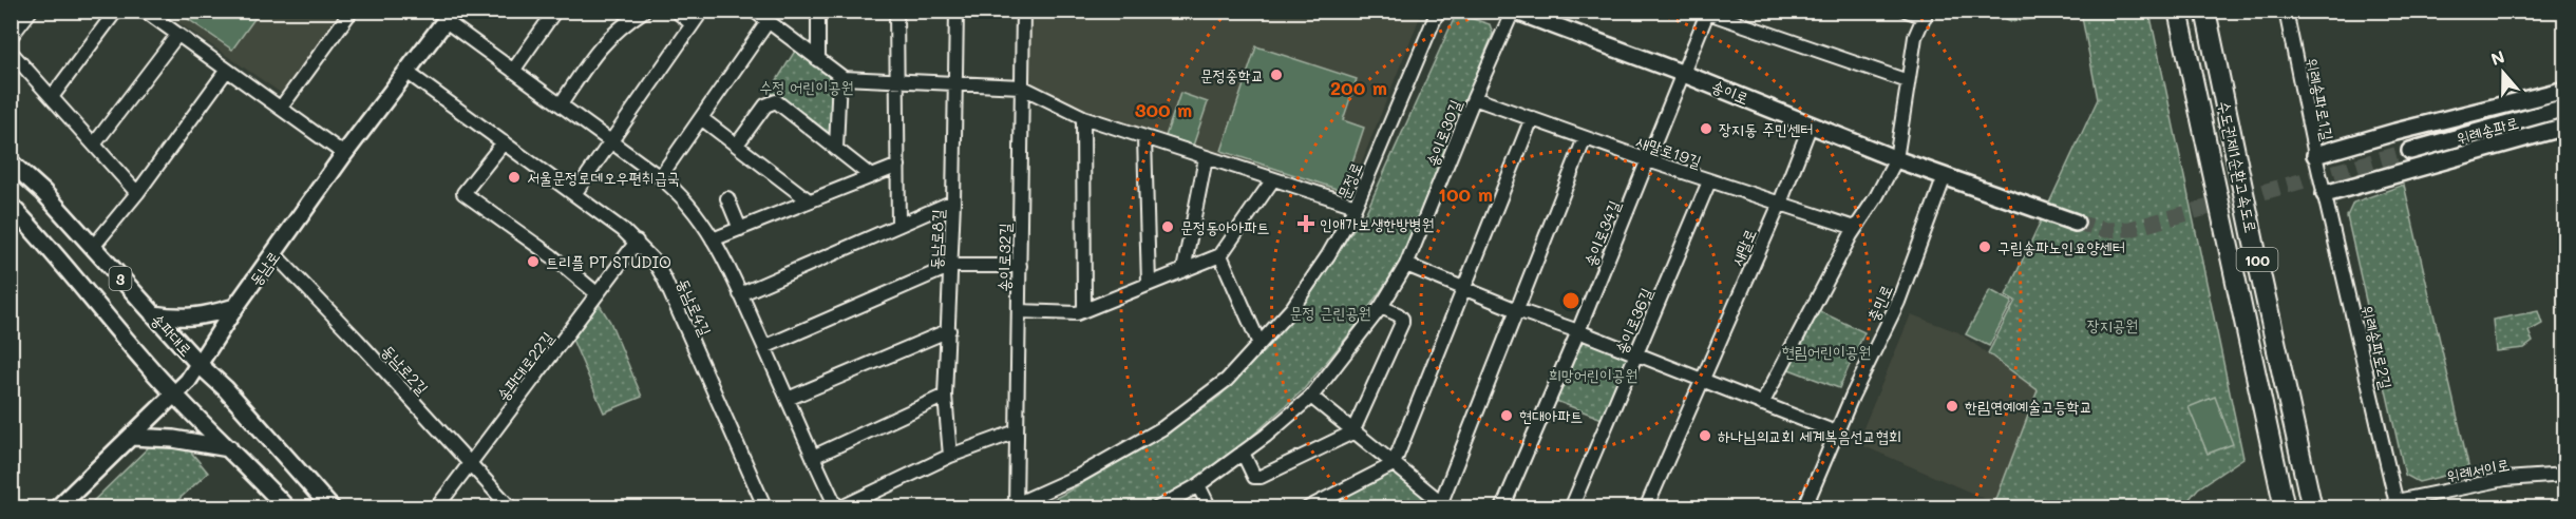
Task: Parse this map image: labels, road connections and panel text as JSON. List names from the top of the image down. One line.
{"streets":{"highway":["수도권제1순환고속도로","100"],"main road":["송이로","위례송파로","동남로","3","송파대로"],"street":["위례송파로1길","송이로30길","새말로19길","문정로","송이로34길","동남로8길","새말로","송이로32길","충민로","동남로4길","송이로36길","위례송파로2길","송파대로22길","동남로2길","위례서이로"]},"crossings":[["송이로","송이로30길"],["송이로","송이로34길"],["송이로","새말로"],["송이로","충민로"],["위례송파로1길","위례송파로2길"],["송이로30길","새말로19길"],["새말로19길","송이로34길"],["새말로19길","새말로"],["새말로19길","송이로36길"],["문정로","송이로32길"],["동남로","3"],["동남로","동남로4길"],["동남로","송파대로"],["동남로","동남로2길"],["동남로4길","송파대로22길"],["위례송파로2길","위례서이로"],["송파대로22길","동남로2길"]],"parks":["수정 어린이공원","문정 근린공원","장지공원","현림어린이공원","희망어린이공원"],"places":{"other":["문정중학교","장지동 주민센터","서울문정로데오우편취급국","문정동아아파트","구립송파노인요양센터","트리플 PT STUDIO","한림연예예술고등학교","현대아파트","하나님의교회 세계복음선교협회"],"health":["인애가보생한방병원"]},"north":"top","rings":["200 m","300 m","100 m"]}
